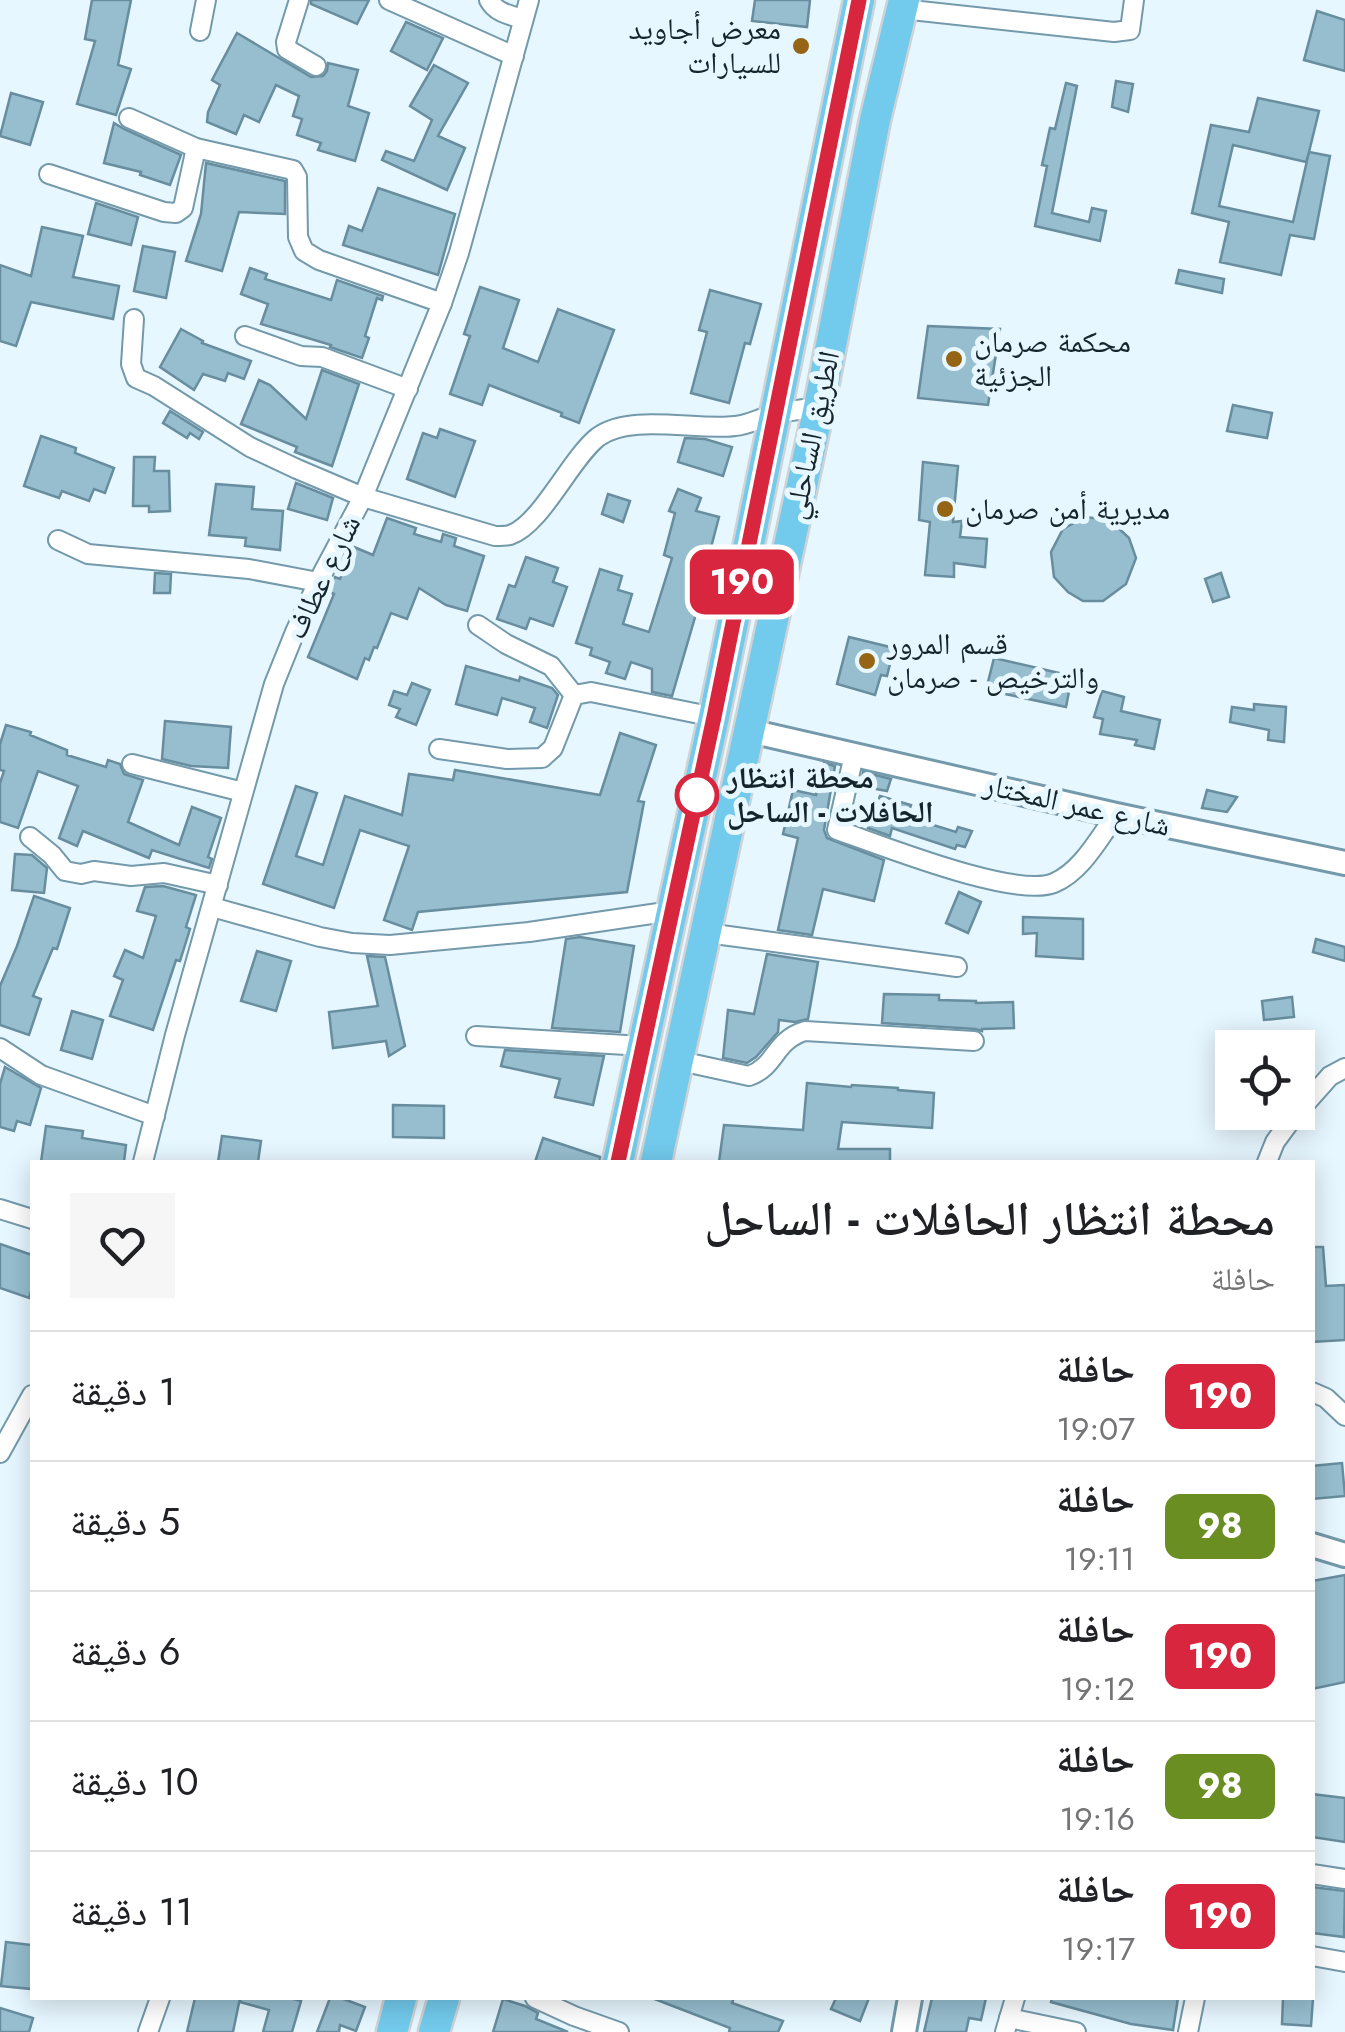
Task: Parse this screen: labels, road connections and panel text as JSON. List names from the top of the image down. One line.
{"streets":{"highway":["الطريق الساحلي"],"street":["شارع عطاف","شارع عمر المختار"]},"crossings":[["الطريق الساحلي","شارع عمر المختار"]],"places":["معرض أجاويد للسيارات","محكمة صرمان الجزئية","مديرية أمن صرمان","قسم المرور والترخيص - صرمان","محطة انتظار الحافلات - الساحل"],"lines":["bus line 190"],"page":{"on_map":"190","heading":["محطة انتظار الحافلات - الساحل","حافلة"],"list":[{"mark":"190","name":"حافلة","note":"19:07","value":"1 دقيقة"},{"mark":"98","name":"حافلة","note":"19:11","value":"5 دقيقة"},{"mark":"190","name":"حافلة","note":"19:12","value":"6 دقيقة"},{"mark":"98","name":"حافلة","note":"19:16","value":"10 دقيقة"},{"mark":"190","name":"حافلة","note":"19:17","value":"11 دقيقة"}]}}
